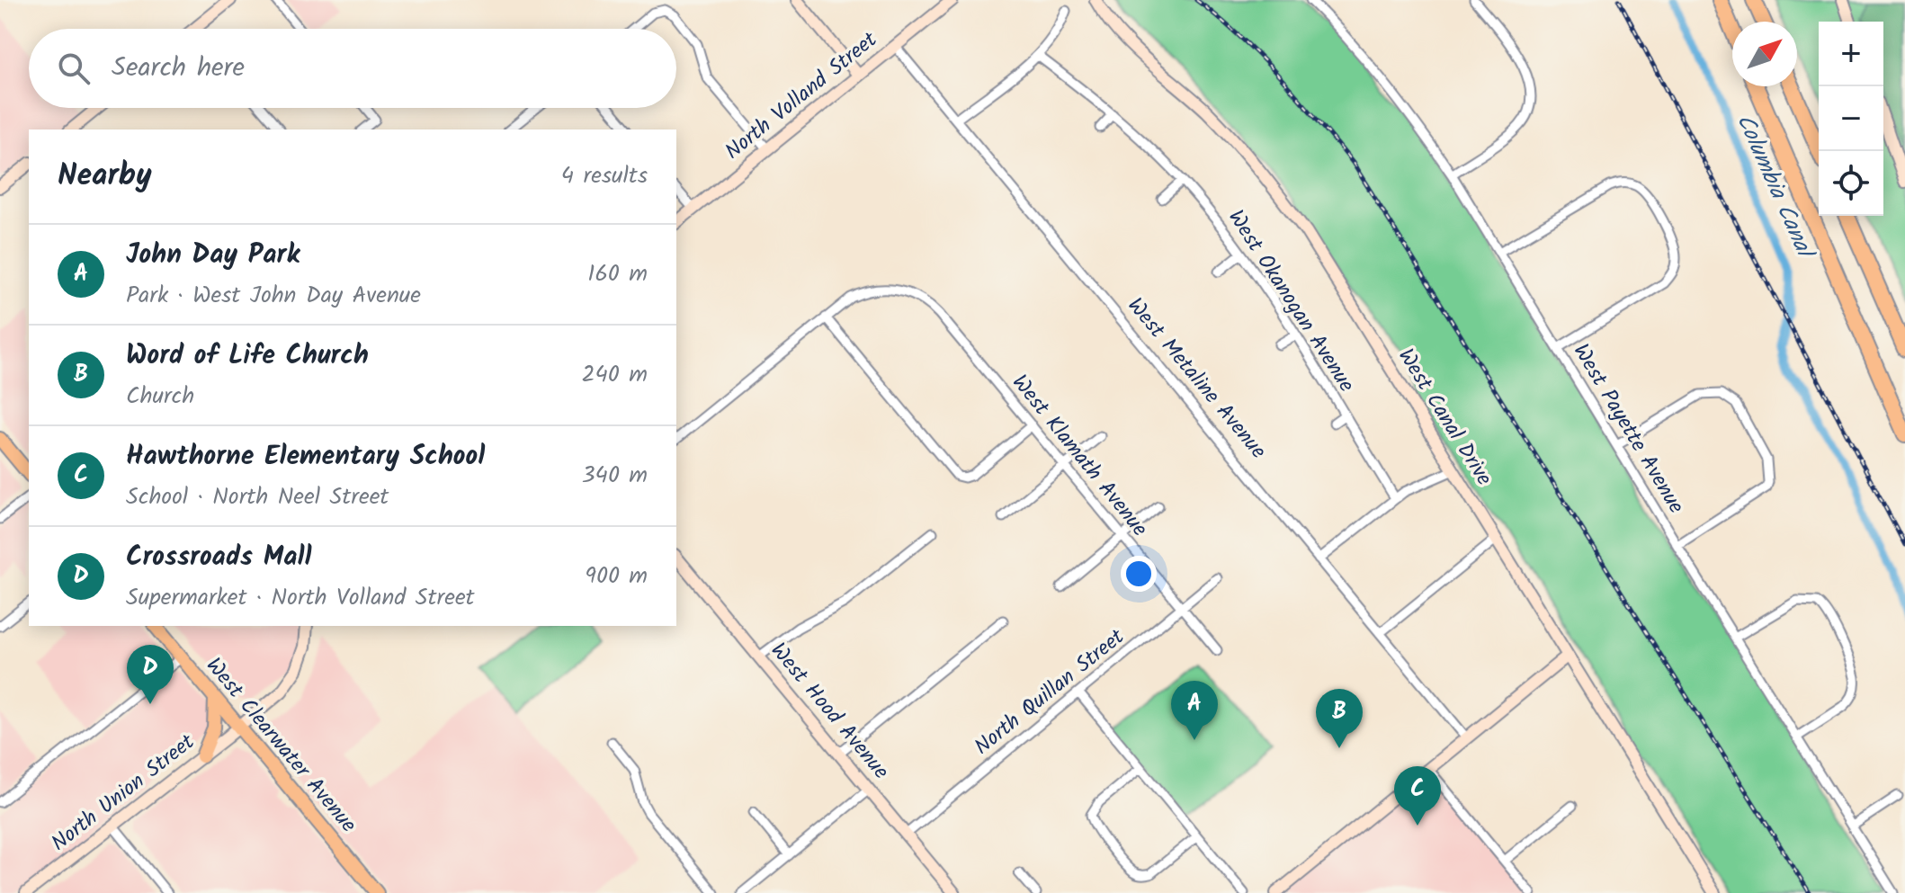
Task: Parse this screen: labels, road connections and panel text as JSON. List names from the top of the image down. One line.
{"streets":{"main road":["West Clearwater Avenue"],"street":["North Volland Street","West Okanogan Avenue","West Metaline Avenue","West Canal Drive","West Payette Avenue","West Klamath Avenue","North Quillan Street","West Hood Avenue","North Union Street"]},"crossings":[["North Volland Street","West Metaline Avenue"],["West Klamath Avenue","North Quillan Street"],["North Quillan Street","West Hood Avenue"],["West Clearwater Avenue","North Union Street"]],"water":["Columbia Canal"],"north":"top right","page":{"map_buttons":["+","−"],"search":"Search here","heading":["Nearby","4 results"],"list":[{"mark":"A","name":"John Day Park","note":"Park · West John Day Avenue","value":"160 m"},{"mark":"B","name":"Word of Life Church","note":"Church","value":"240 m"},{"mark":"C","name":"Hawthorne Elementary School","note":"School · North Neel Street","value":"340 m"},{"mark":"D","name":"Crossroads Mall","note":"Supermarket · North Volland Street","value":"900 m"}],"pins":["D","A","B","C"]}}
